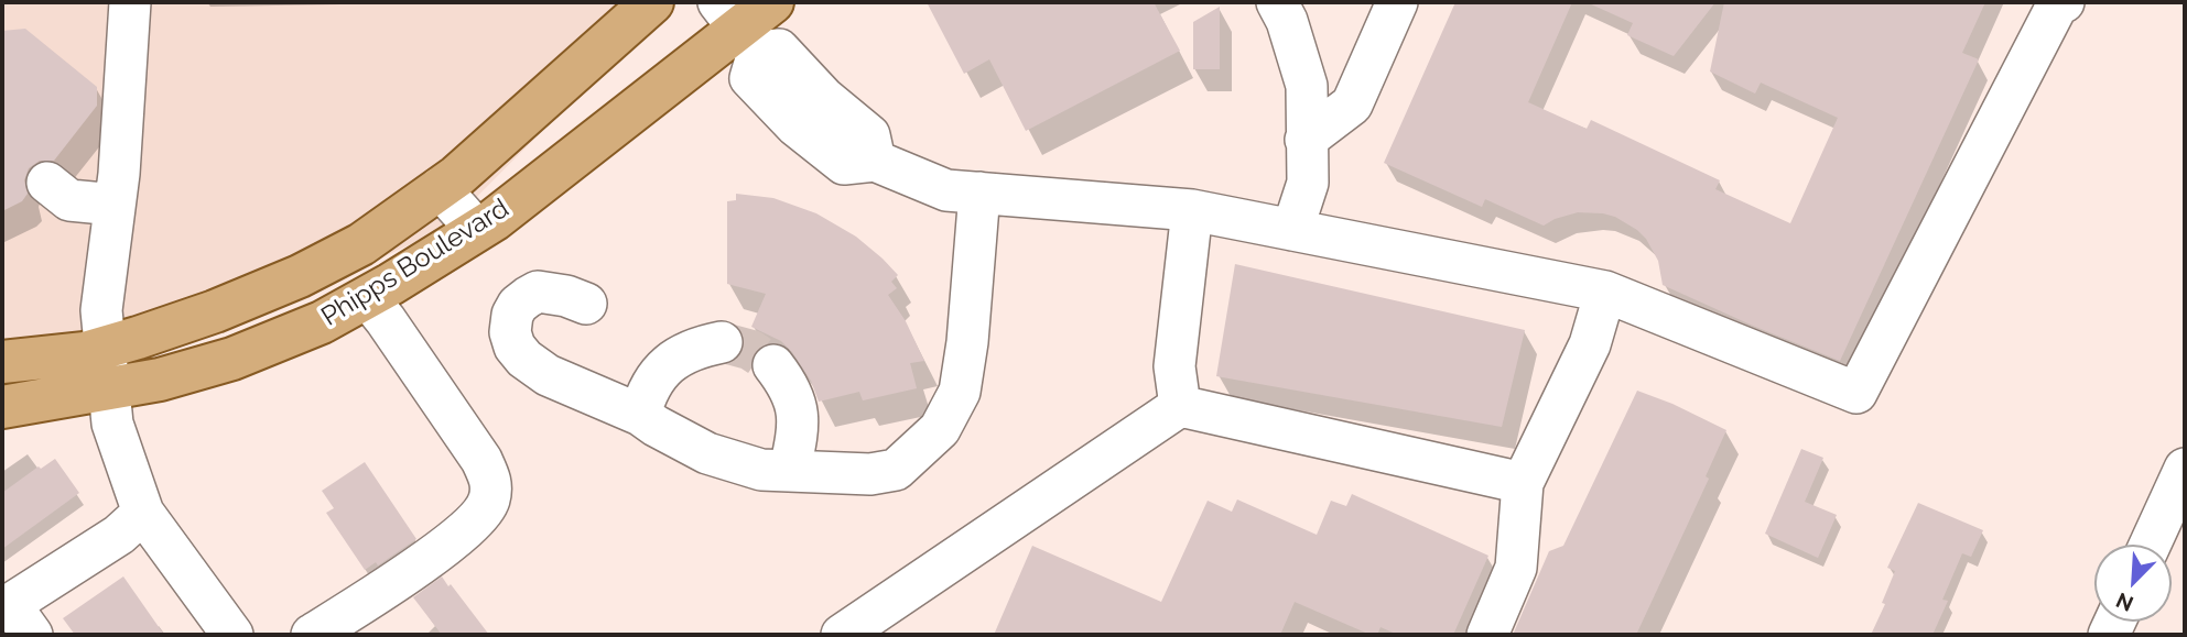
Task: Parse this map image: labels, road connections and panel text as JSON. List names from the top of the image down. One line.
{"streets":{"main road":["Phipps Boulevard"]},"north":"bottom left"}
